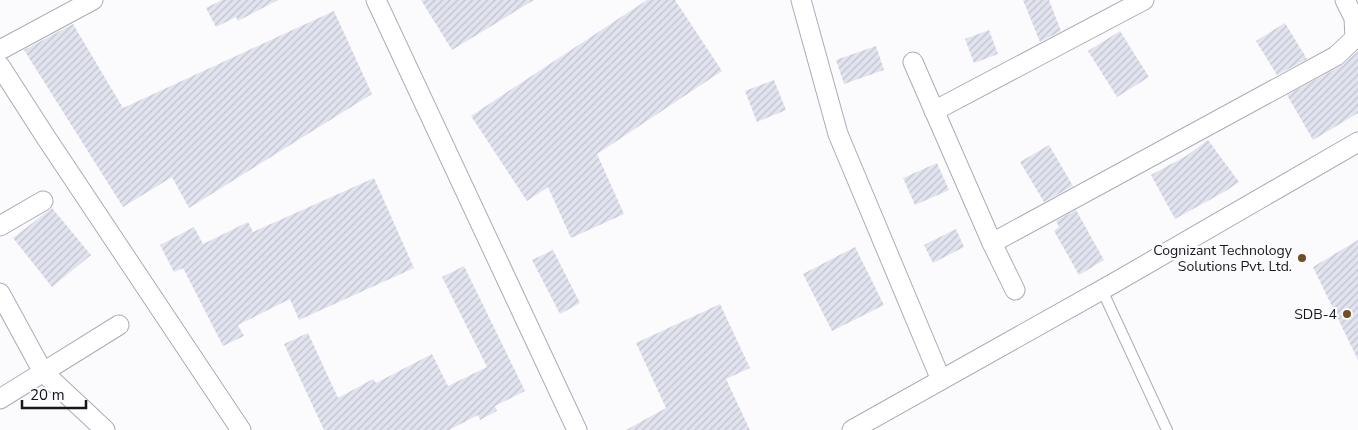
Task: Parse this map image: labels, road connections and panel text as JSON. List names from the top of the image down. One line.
{"places":["Cognizant Technology Solutions Pvt. Ltd.","SDB-4"],"scale_bar":"20 m"}
